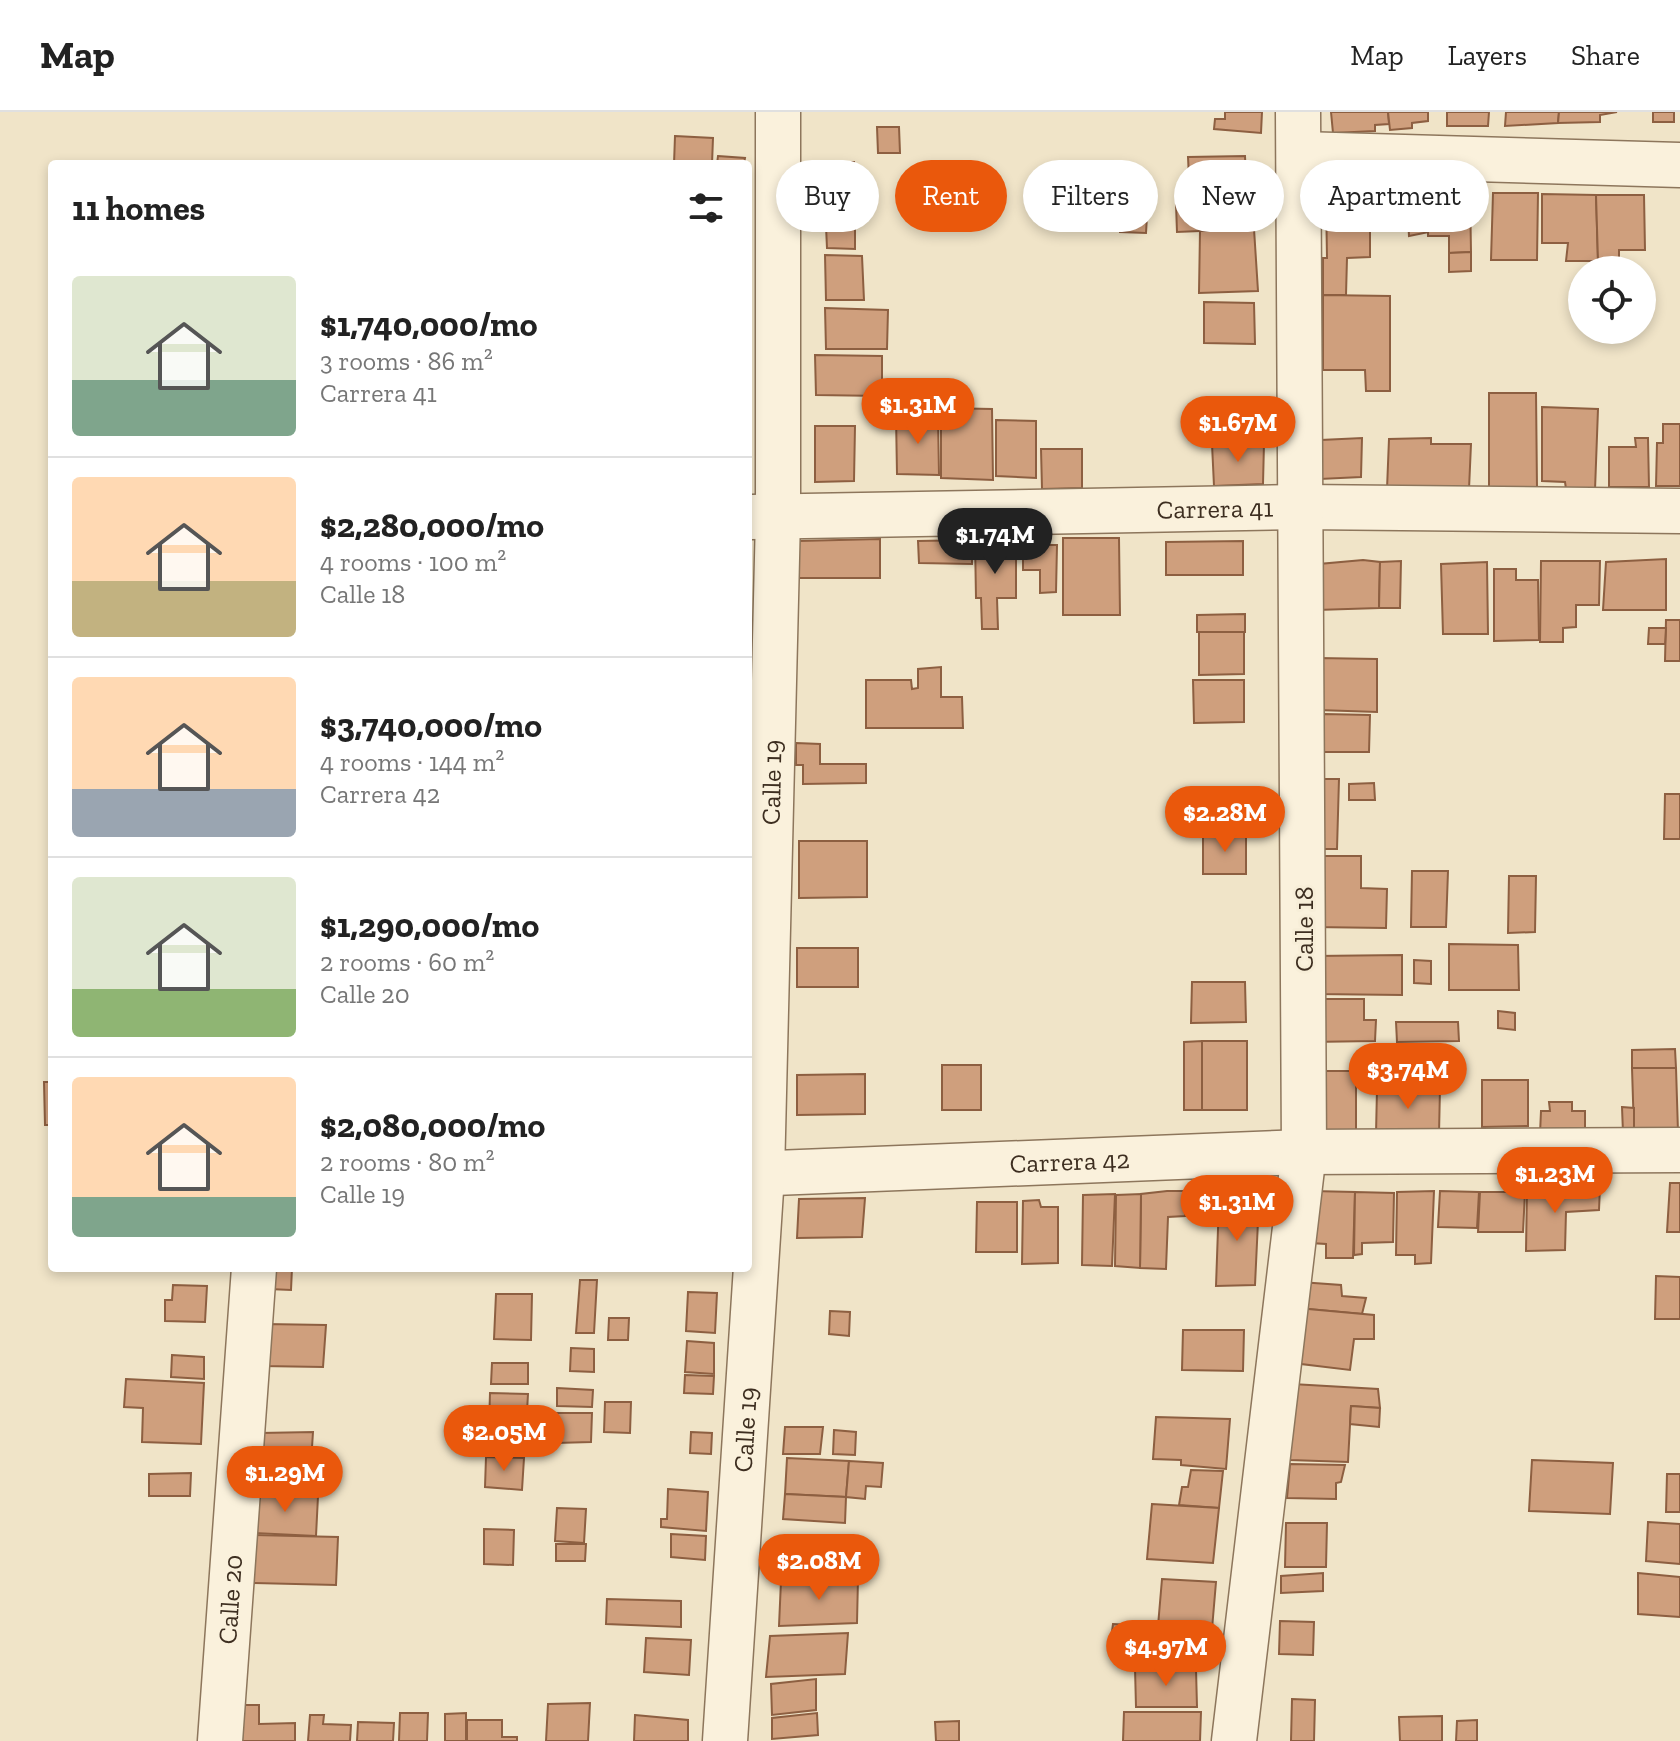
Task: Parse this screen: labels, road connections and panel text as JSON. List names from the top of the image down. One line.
{"streets":{"street":["Carrera 41","Calle 19","Calle 18","Carrera 42","Calle 20"]},"crossings":[["Carrera 41","Calle 19"],["Carrera 41","Calle 18"],["Calle 19","Carrera 42"],["Calle 18","Carrera 42"]],"page":{"header":"Map","nav":["Map","Layers","Share"],"chip":["Buy","Rent","Filters","New","Apartment"],"heading":"11 homes","list":[{"name":"$1,740,000/mo","note":"3 rooms · 86 m² · Carrera 41"},{"name":"$2,280,000/mo","note":"4 rooms · 100 m² · Calle 18"},{"name":"$3,740,000/mo","note":"4 rooms · 144 m² · Carrera 42"},{"name":"$1,290,000/mo","note":"2 rooms · 60 m² · Calle 20"},{"name":"$2,080,000/mo","note":"2 rooms · 80 m² · Calle 19"}],"price":["$1.31M","$1.67M","$1.74M","$2.28M","$3.74M","$1.23M","$1.31M","$2.05M","$1.29M","$2.08M","$4.97M"]}}
